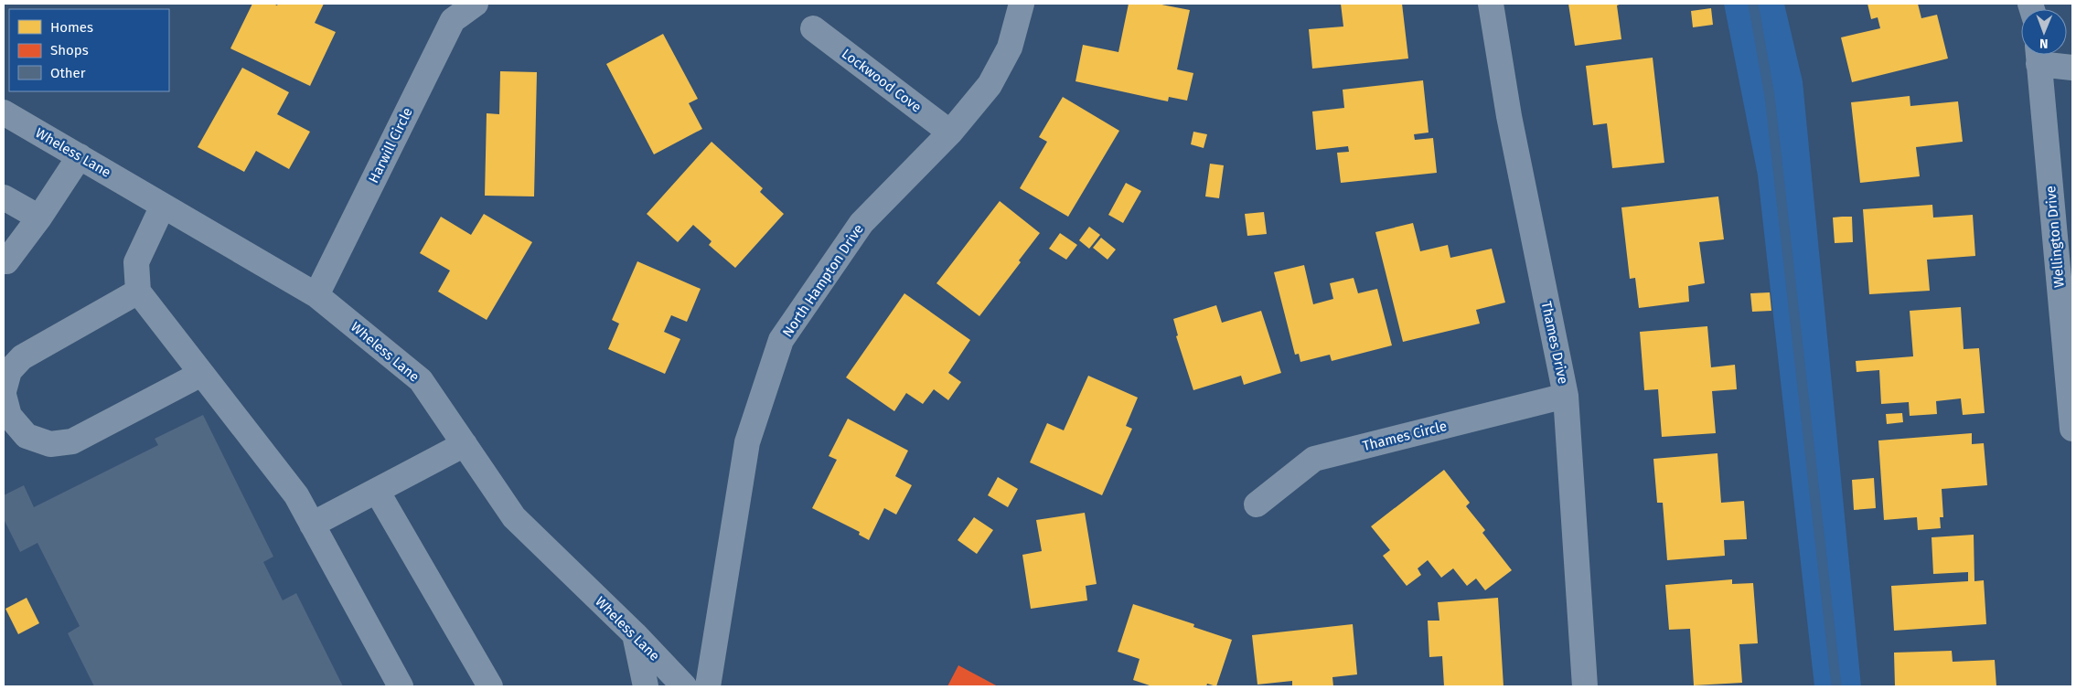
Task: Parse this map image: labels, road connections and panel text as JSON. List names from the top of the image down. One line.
{"streets":{"street":["Lockwood Cove","Harwill Circle","Wheless Lane","Wellington Drive","North Hampton Drive","Thames Drive","Thames Circle"]},"crossings":[["Lockwood Cove","North Hampton Drive"],["Harwill Circle","Wheless Lane"],["Thames Drive","Thames Circle"]],"legend":["Homes","Shops","Other"],"north":"bottom"}
